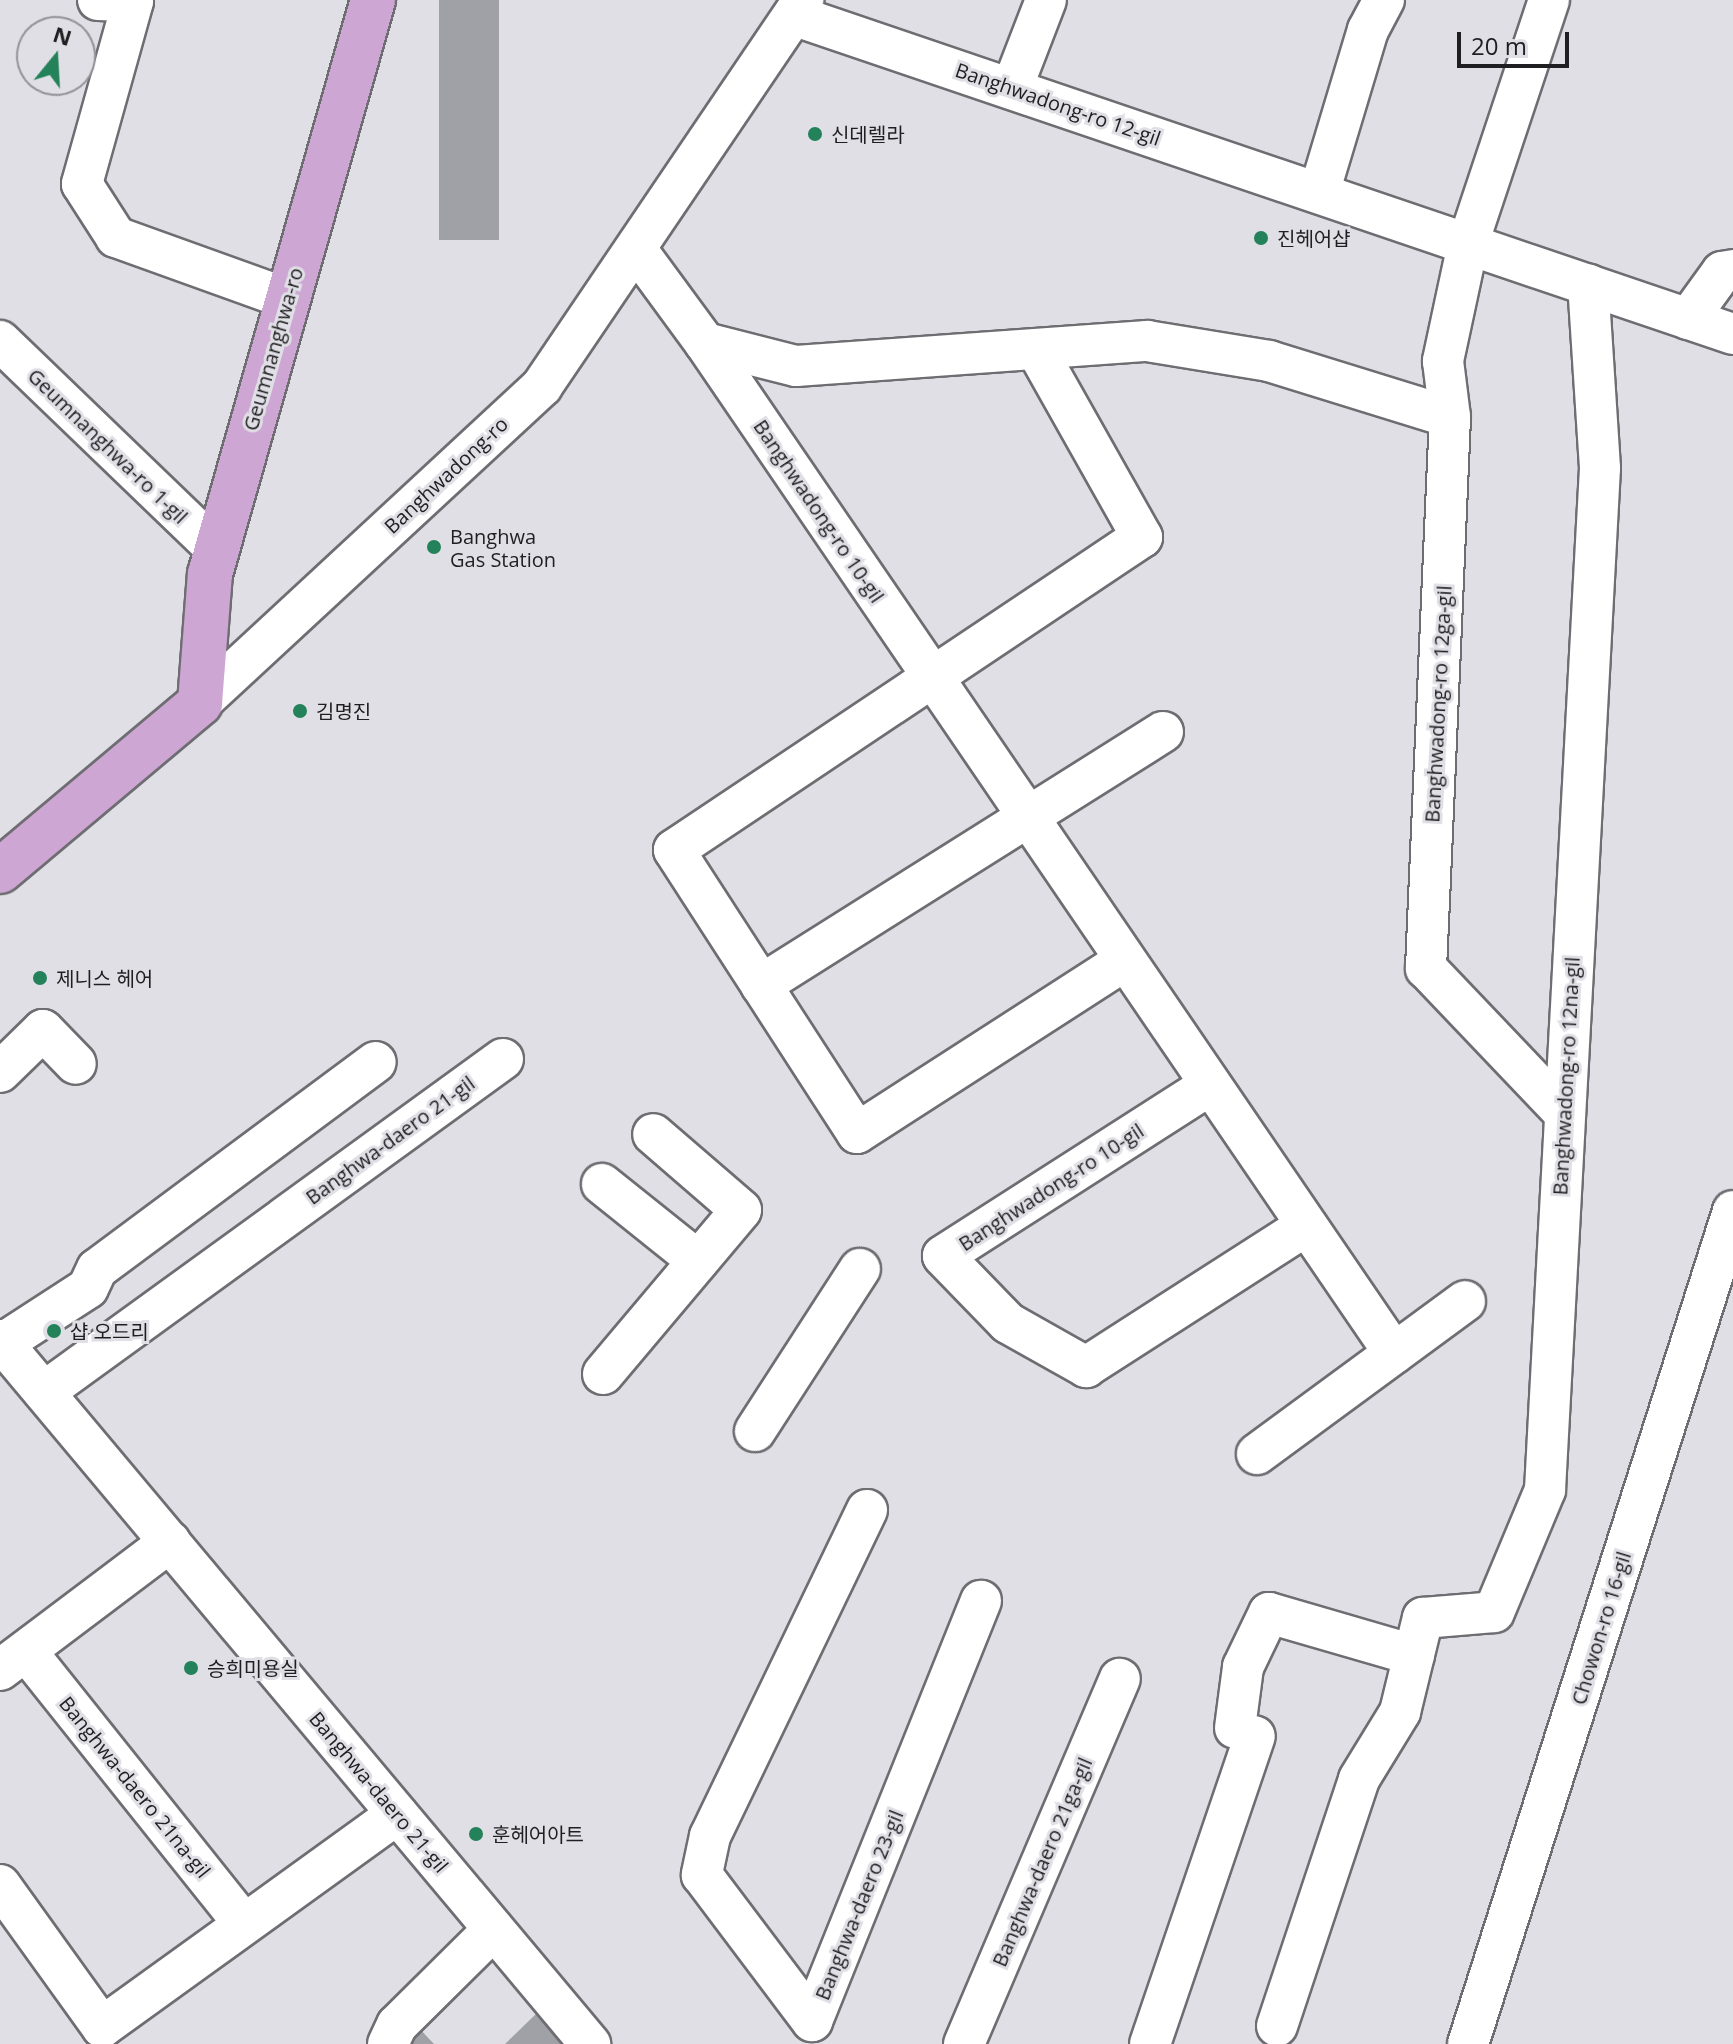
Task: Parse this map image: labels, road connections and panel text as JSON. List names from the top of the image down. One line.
{"streets":{"main road":["Geumnanghwa-ro","Banghwadong-ro"],"street":["Banghwadong-ro 12-gil","Geumnanghwa-ro 1-gil","Banghwadong-ro 10-gil","Banghwadong-ro 12ga-gil","Banghwadong-ro 12na-gil","Banghwa-daero 21-gil","Chowon-ro 16-gil","Banghwa-daero 21na-gil","Banghwa-daero 21ga-gil","Banghwa-daero 23-gil"]},"crossings":[["Banghwadong-ro 12-gil","Banghwadong-ro"],["Banghwadong-ro 12-gil","Banghwadong-ro 12ga-gil"],["Banghwadong-ro 12-gil","Banghwadong-ro 12na-gil"],["Geumnanghwa-ro","Geumnanghwa-ro 1-gil"],["Geumnanghwa-ro","Banghwadong-ro"],["Banghwadong-ro","Banghwadong-ro 10-gil"],["Banghwadong-ro 12ga-gil","Banghwadong-ro 12na-gil"],["Banghwa-daero 21-gil","Banghwa-daero 21na-gil"]],"places":["신데렐라","진헤어샵","Banghwa Gas Station","김명진","제니스 헤어","샵 오드리","승희미용실","훈헤어아트"],"scale_bar":"20 m","north":"top"}
